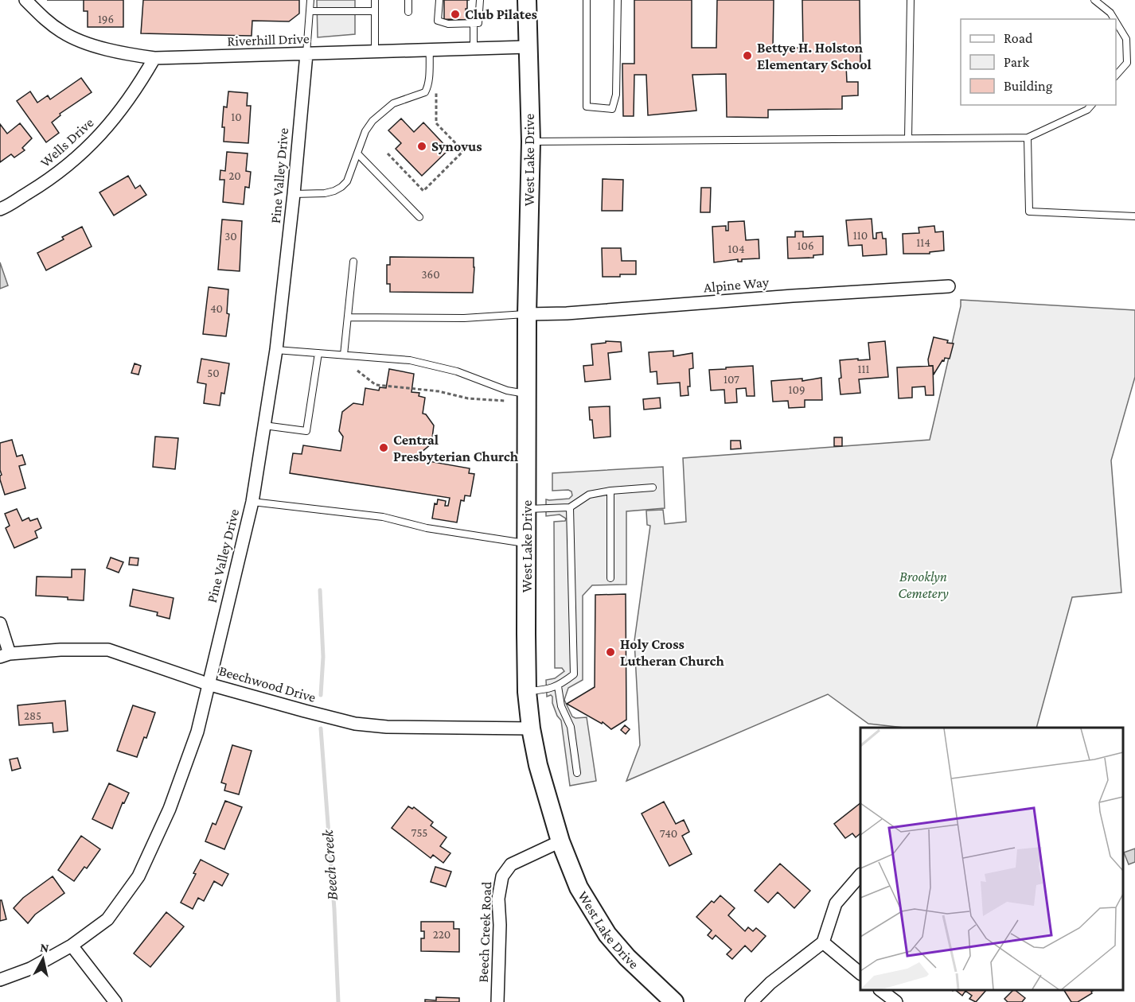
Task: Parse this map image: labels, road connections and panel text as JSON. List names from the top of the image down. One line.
{"streets":{"main road":["West Lake Drive"],"street":["Riverhill Drive","Wells Drive","Pine Valley Drive","Alpine Way","Beechwood Drive","Beech Creek Road"]},"crossings":[["Riverhill Drive","Wells Drive"],["Riverhill Drive","West Lake Drive"],["Riverhill Drive","Pine Valley Drive"],["West Lake Drive","Alpine Way"],["West Lake Drive","Beechwood Drive"],["West Lake Drive","Beech Creek Road"],["Pine Valley Drive","Beechwood Drive"]],"water":["Beech Creek"],"parks":["Brooklyn Cemetery"],"places":["Club Pilates","Bettye H. Holston Elementary School","Synovus","Central Presbyterian Church","Holy Cross Lutheran Church"],"house_numbers":["196","10","20","110","30","114","106","104","360","40","111","50","107","109","285","755","740","220"],"legend":["Road","Park","Building"],"north":"top"}
